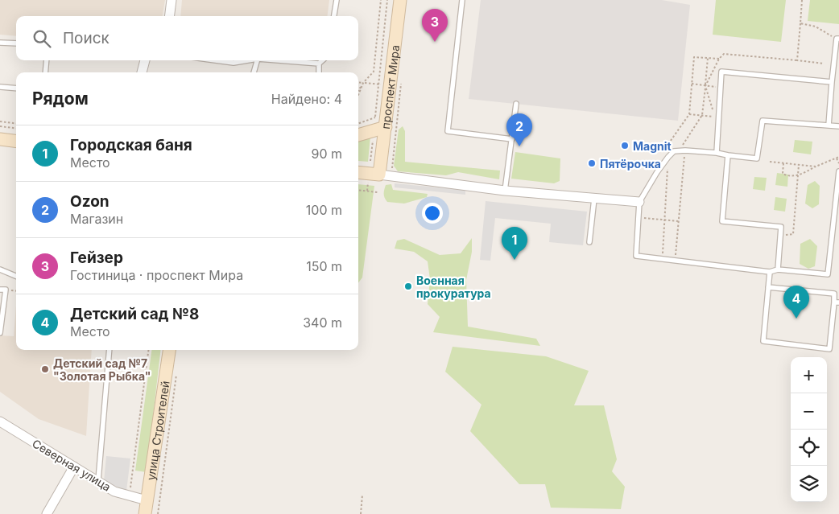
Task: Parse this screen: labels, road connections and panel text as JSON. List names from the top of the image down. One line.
{"streets":{"street":["проспект Мира","улица Строителей","Северная улица"]},"crossings":[["улица Строителей","Северная улица"]],"places":["Magnit","Пятёрочка","Военная прокуратура","Детский сад №7 \"Золотая Рыбка\""],"page":{"pins":["3","2","1","4"],"search":"Поиск","heading":["Рядом","Найдено: 4"],"list":[{"mark":"1","name":"Городская баня","note":"Место","value":"90 m"},{"mark":"2","name":"Ozon","note":"Магазин","value":"100 m"},{"mark":"3","name":"Гейзер","note":"Гостиница · проспект Мира","value":"150 m"},{"mark":"4","name":"Детский сад №8","note":"Место","value":"340 m"}],"map_buttons":["+","−"]}}
